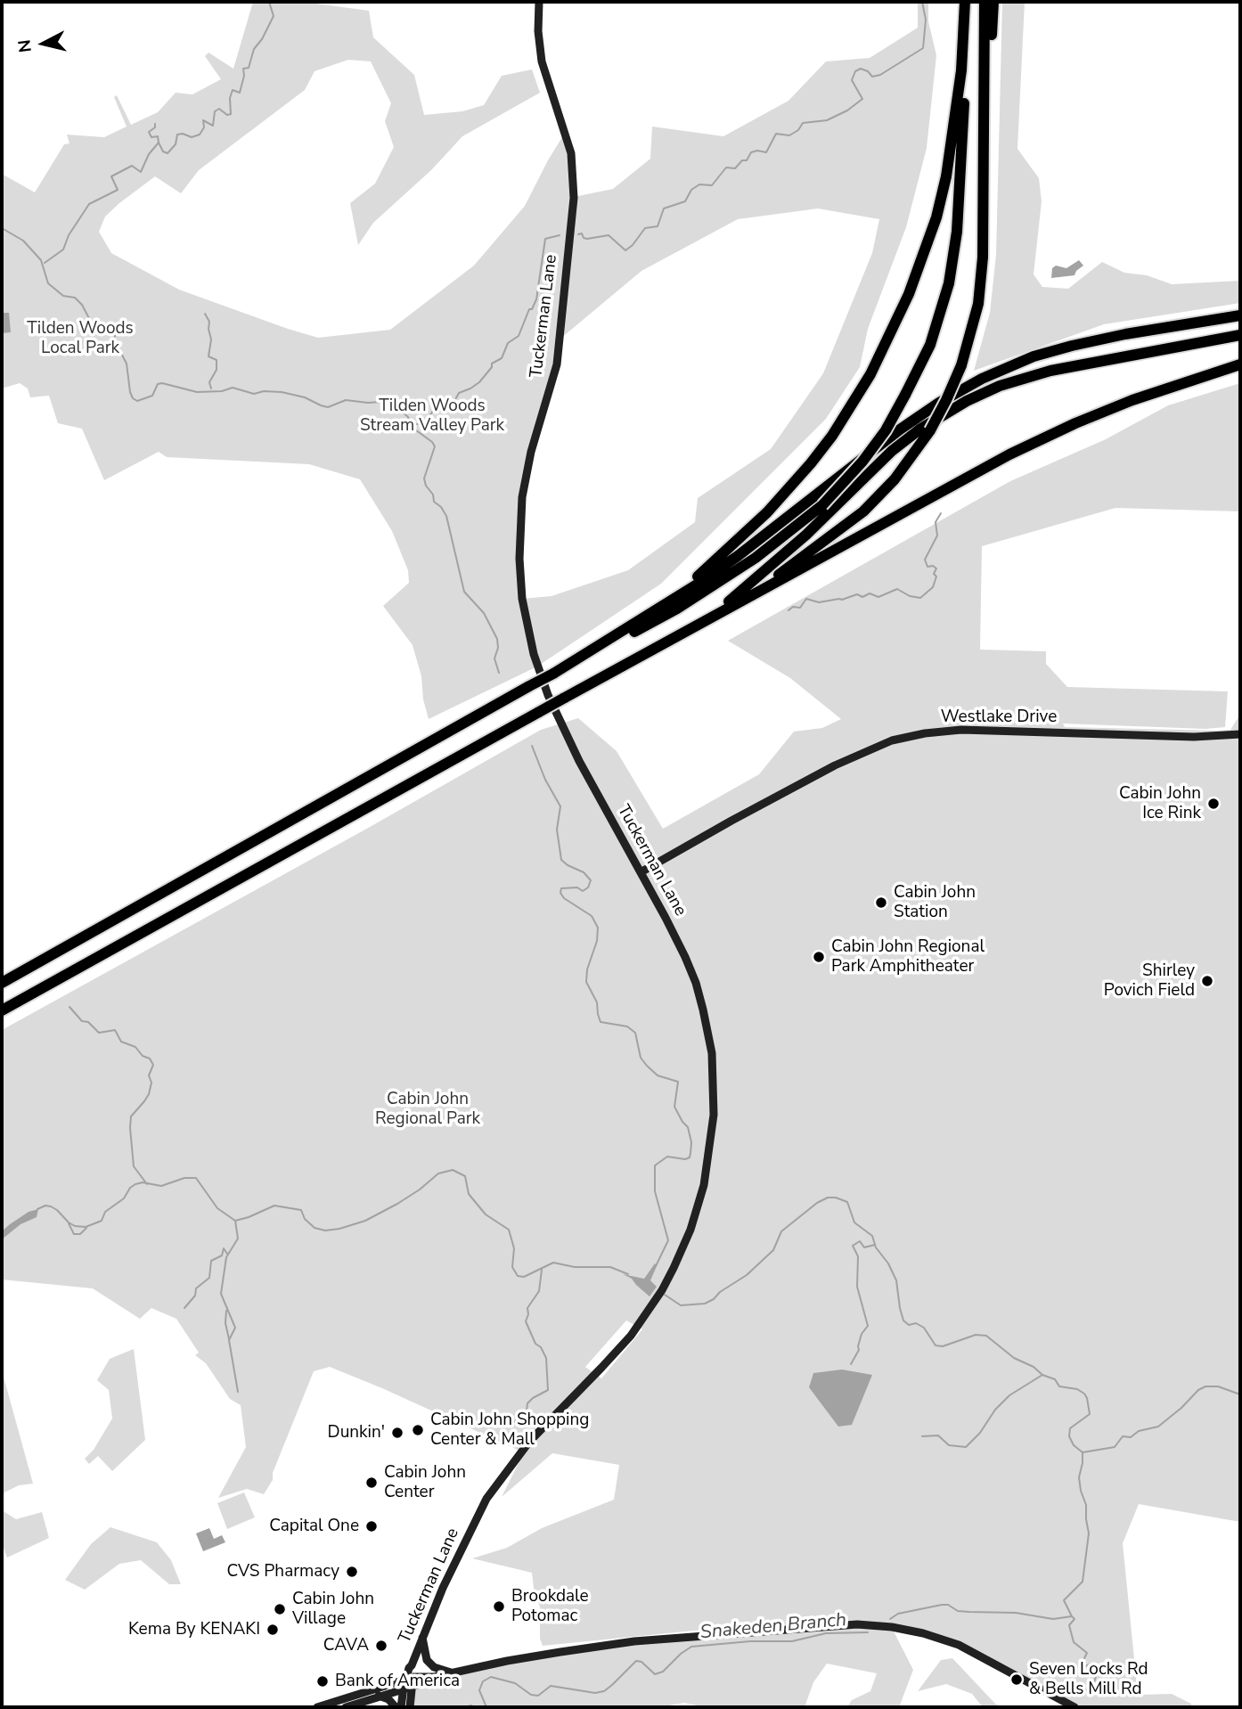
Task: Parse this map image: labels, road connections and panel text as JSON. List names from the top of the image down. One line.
{"streets":{"main road":["Tuckerman Lane","Westlake Drive"]},"crossings":[["Tuckerman Lane","Westlake Drive"]],"water":["Snakeden Branch"],"parks":["Tilden Woods Local Park","Tilden Woods Stream Valley Park","Cabin John Regional Park"],"places":["Cabin John Ice Rink","Cabin John Station","Cabin John Regional Park Amphitheater","Shirley Povich Field","Cabin John Shopping Center & Mall","Dunkin'","Cabin John Center","Capital One","CVS Pharmacy","Brookdale Potomac","Cabin John Village","Kema By KENAKI","CAVA","Seven Locks Rd & Bells Mill Rd","Bank of America"],"north":"left"}
